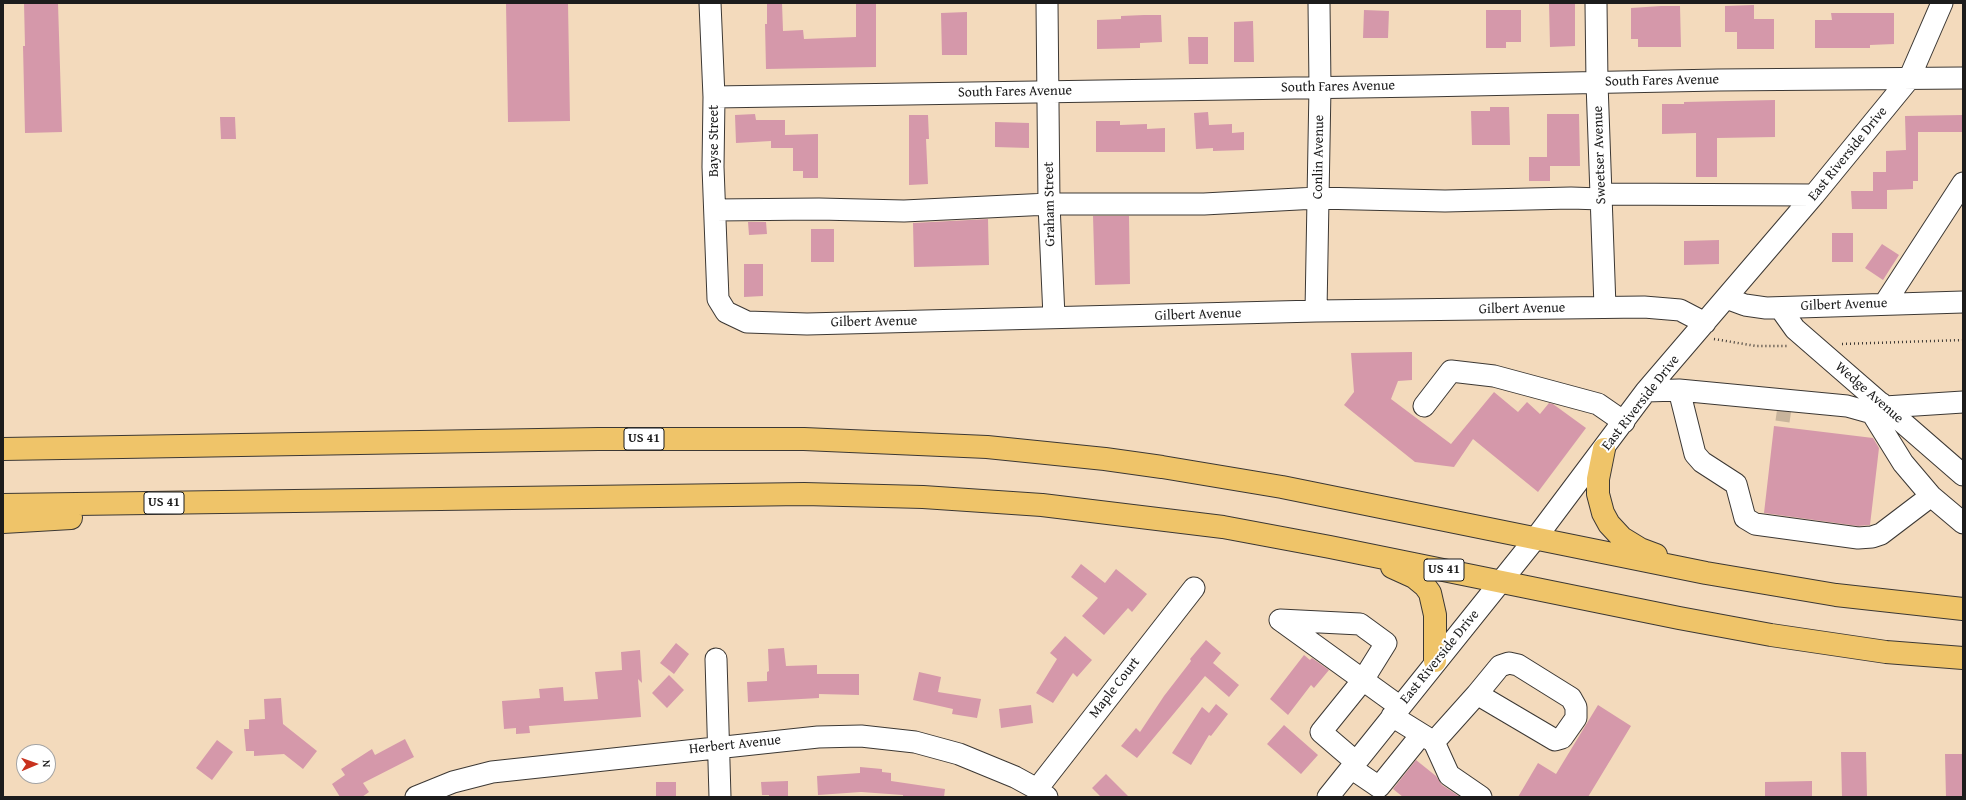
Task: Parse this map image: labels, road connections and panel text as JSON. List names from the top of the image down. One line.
{"streets":{"highway":["US 41"],"street":["South Fares Avenue","Bayse Street","East Riverside Drive","Sweetser Avenue","Conlin Avenue","Graham Street","Gilbert Avenue","Wedge Avenue","Maple Court","Herbert Avenue"]},"crossings":[["South Fares Avenue","Bayse Street"],["South Fares Avenue","East Riverside Drive"],["South Fares Avenue","Sweetser Avenue"],["South Fares Avenue","Conlin Avenue"],["South Fares Avenue","Graham Street"],["Bayse Street","Gilbert Avenue"],["East Riverside Drive","Gilbert Avenue"],["East Riverside Drive","US 41"],["Sweetser Avenue","Gilbert Avenue"],["Conlin Avenue","Gilbert Avenue"],["Graham Street","Gilbert Avenue"],["Gilbert Avenue","Wedge Avenue"],["Maple Court","Herbert Avenue"]],"north":"right"}
